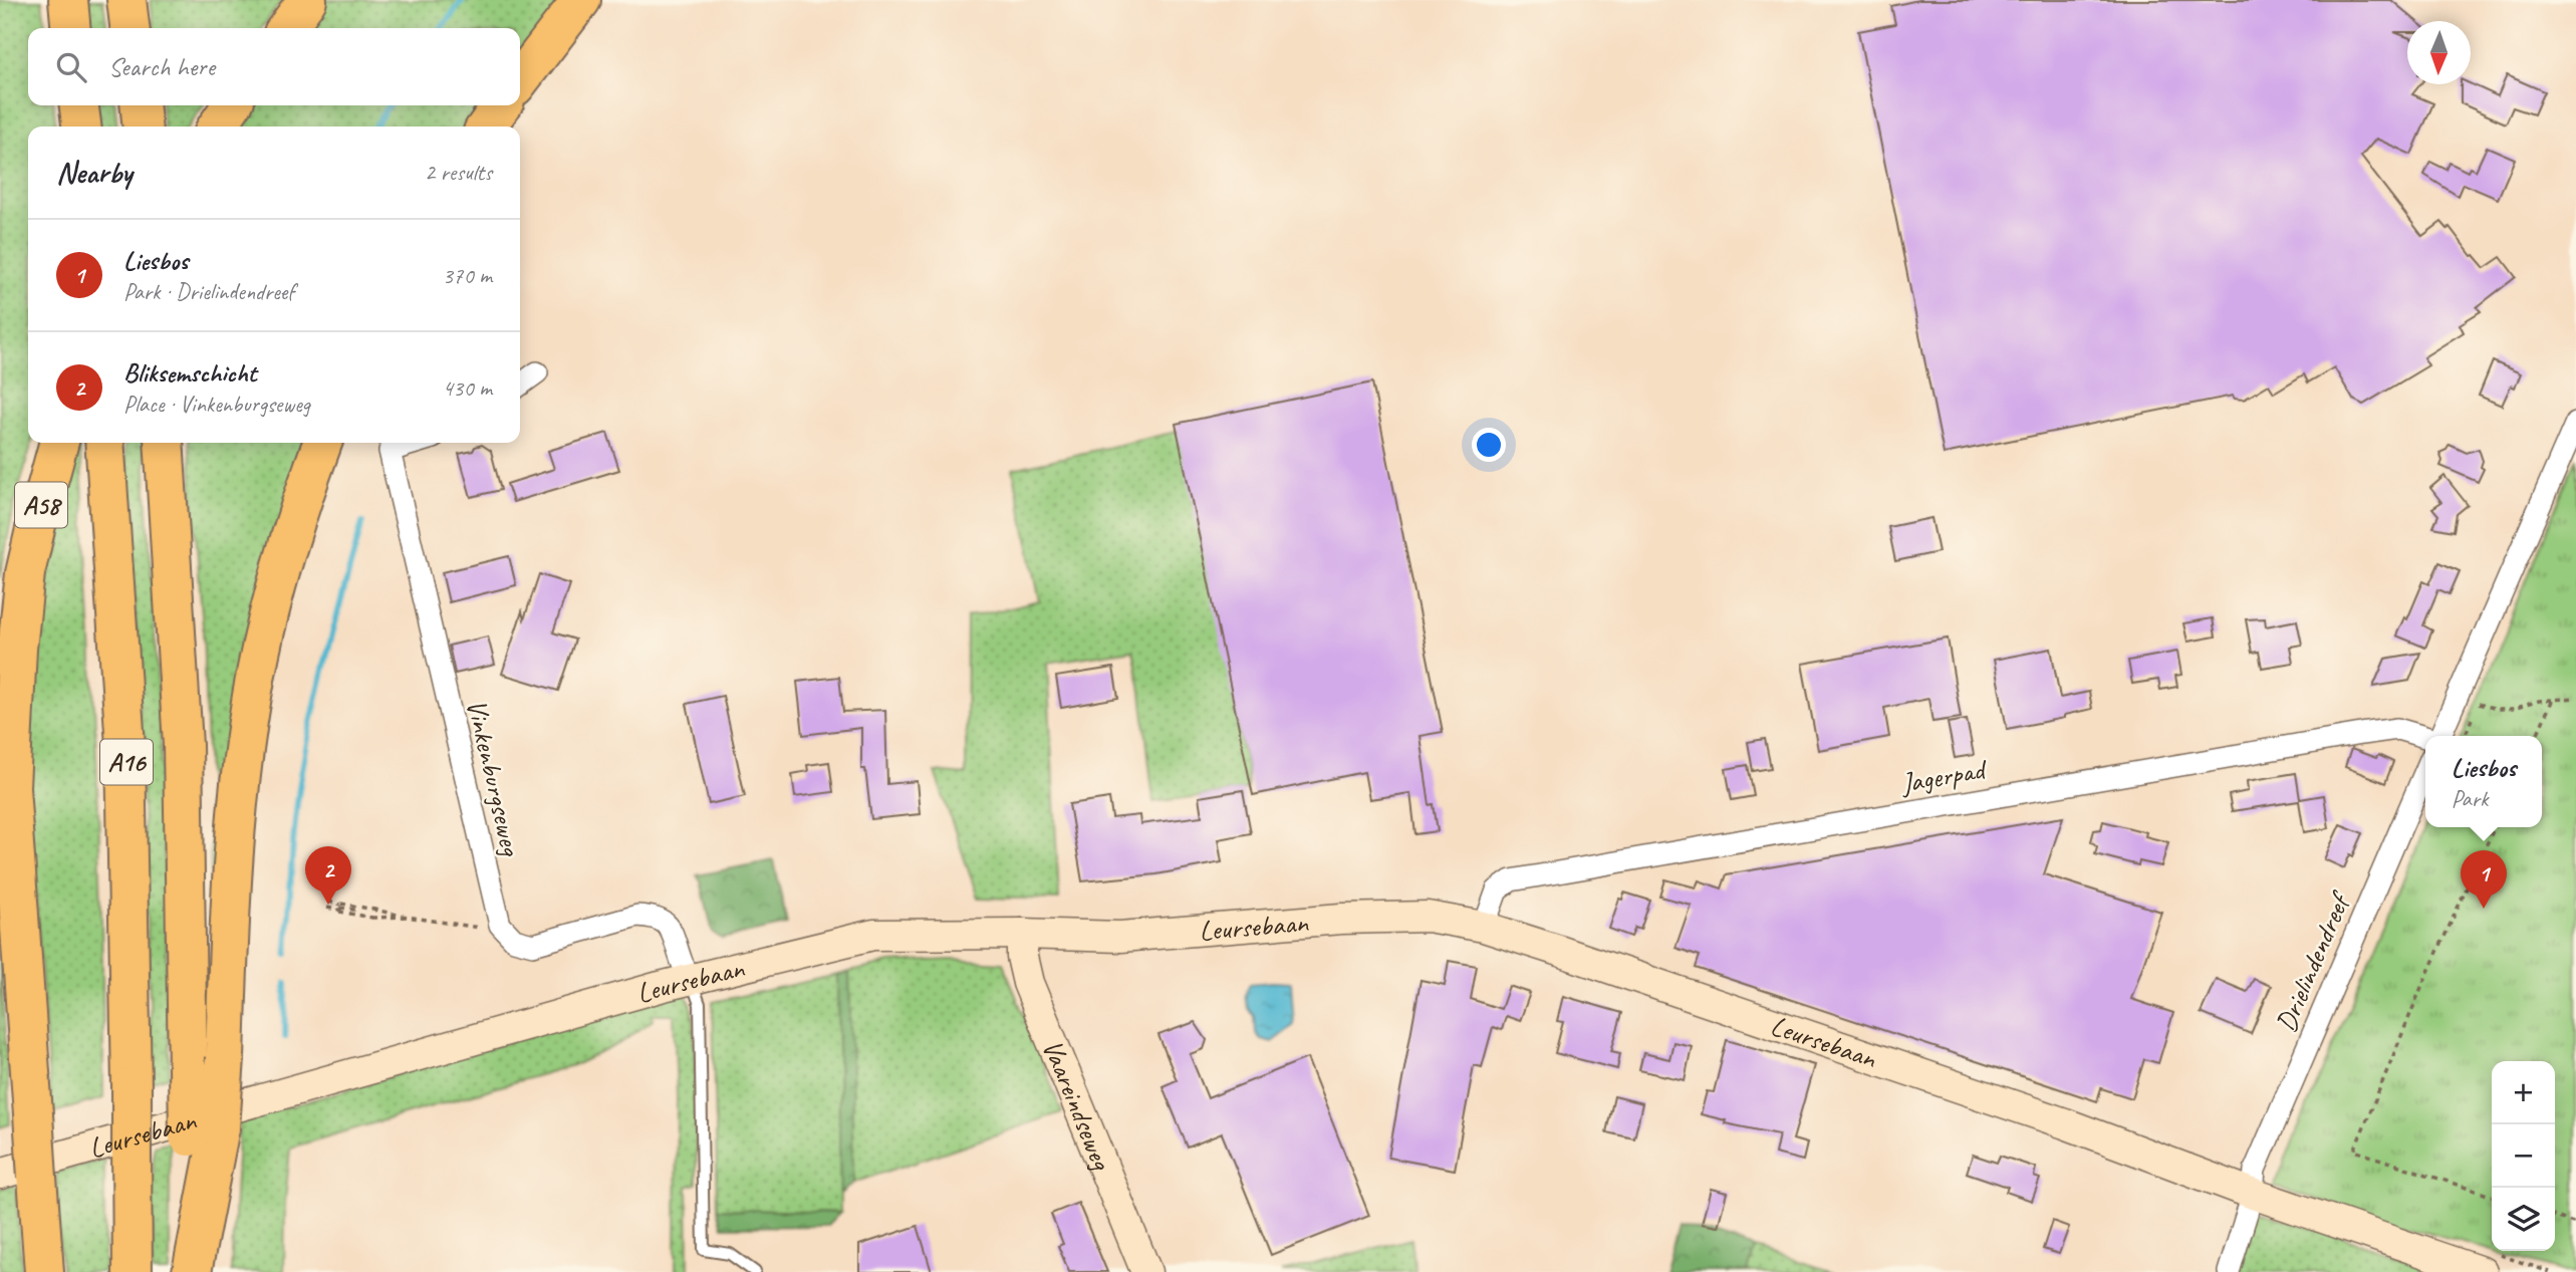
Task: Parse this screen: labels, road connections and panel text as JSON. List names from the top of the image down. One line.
{"streets":{"highway":["A58","A16"],"street":["Jagerpad","Vinkenburgseweg","Leursebaan","Drielindendreef","Vaareindseweg"]},"crossings":[["Jagerpad","Leursebaan"],["Leursebaan","Drielindendreef"],["Leursebaan","Vaareindseweg"]],"north":"bottom","page":{"search":"Search here","heading":["Nearby","2 results"],"list":[{"mark":"1","name":"Liesbos","note":"Park · Drielindendreef","value":"370 m"},{"mark":"2","name":"Bliksemschicht","note":"Place · Vinkenburgseweg","value":"430 m"}],"popup":["Liesbos","Park"],"pins":["2","1"],"map_buttons":["+","−"]}}
